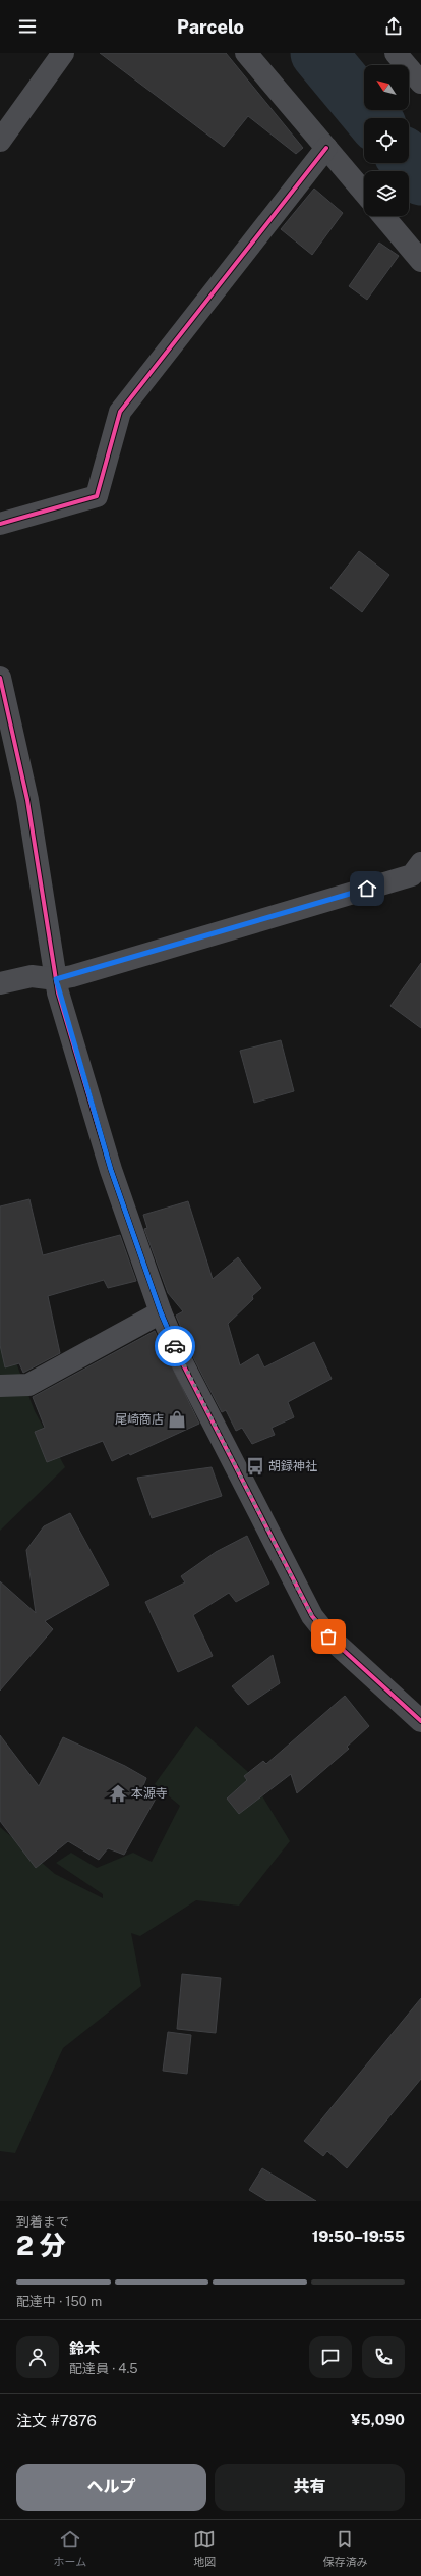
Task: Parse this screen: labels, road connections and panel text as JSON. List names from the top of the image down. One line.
{"places":{"shop":["尾崎商店"],"bus stop":["胡録神社"],"temple":["本源寺"]},"north":"top left","page":{"header":"Parcelo","heading":["2 分","到着まで","19:50–19:55"],"panel":["鈴木","配達員 · 4.5","注文 #7876","¥5,090"],"bar":"配達中 · 150 m","buttons":["ヘルプ","共有"],"tabs":["ホーム","地図","保存済み"]}}
